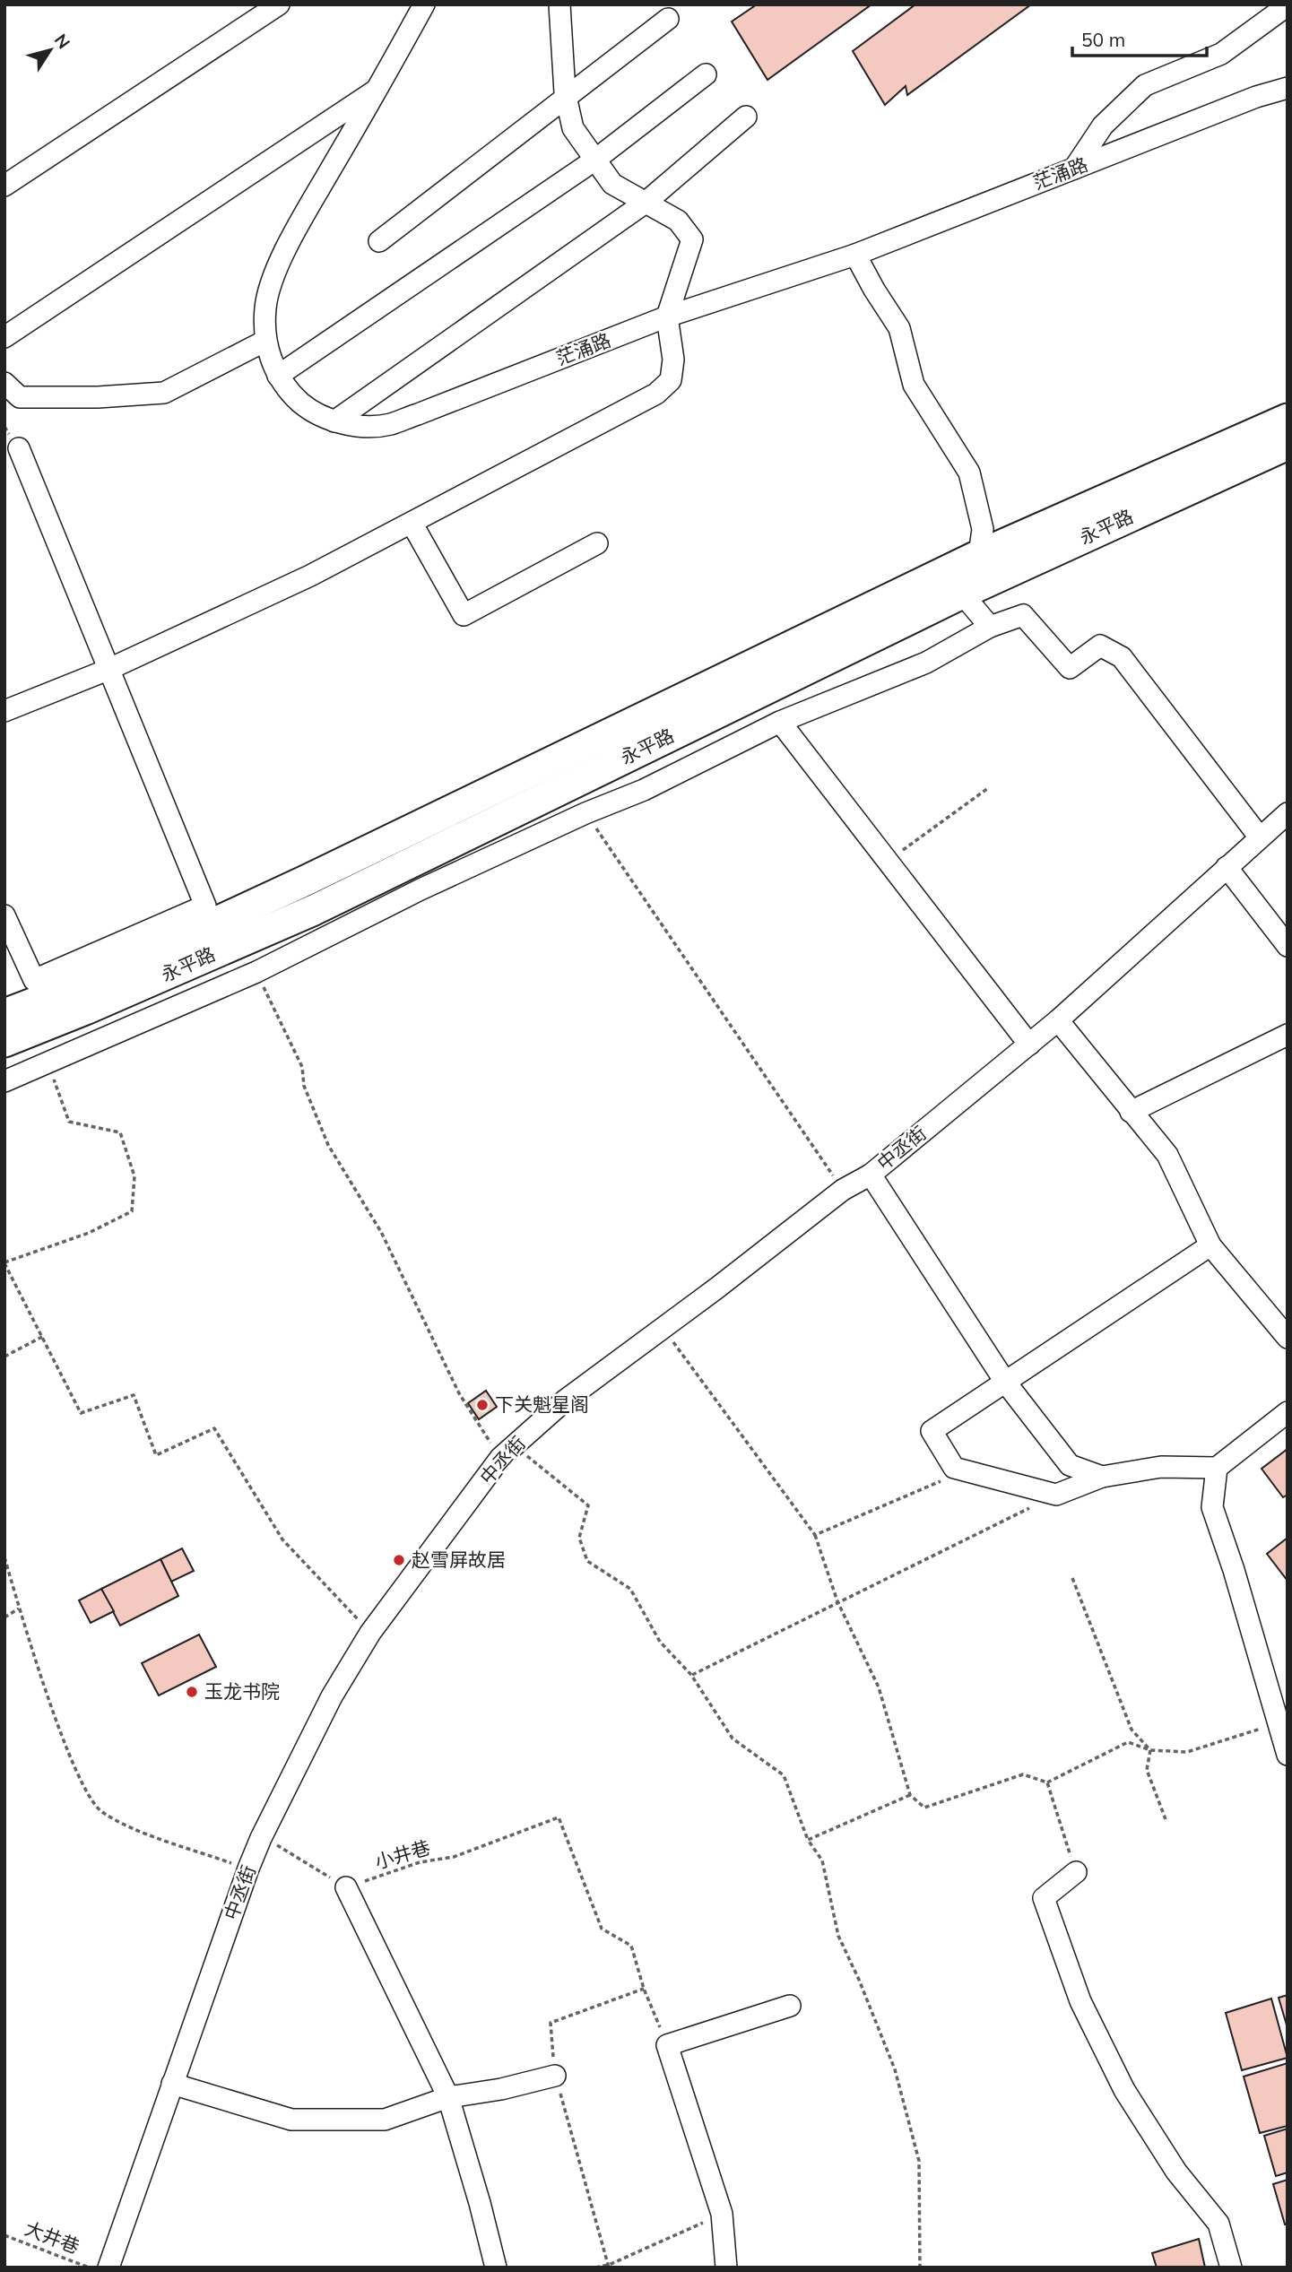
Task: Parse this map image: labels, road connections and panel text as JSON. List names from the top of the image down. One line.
{"streets":{"highway":["永平路"],"street":["茫涌路","中丞街"],"path":["小井巷","大井巷"]},"places":["下关魁星阁","赵雪屏故居","玉龙书院"],"scale_bar":"50 m","north":"top right"}
